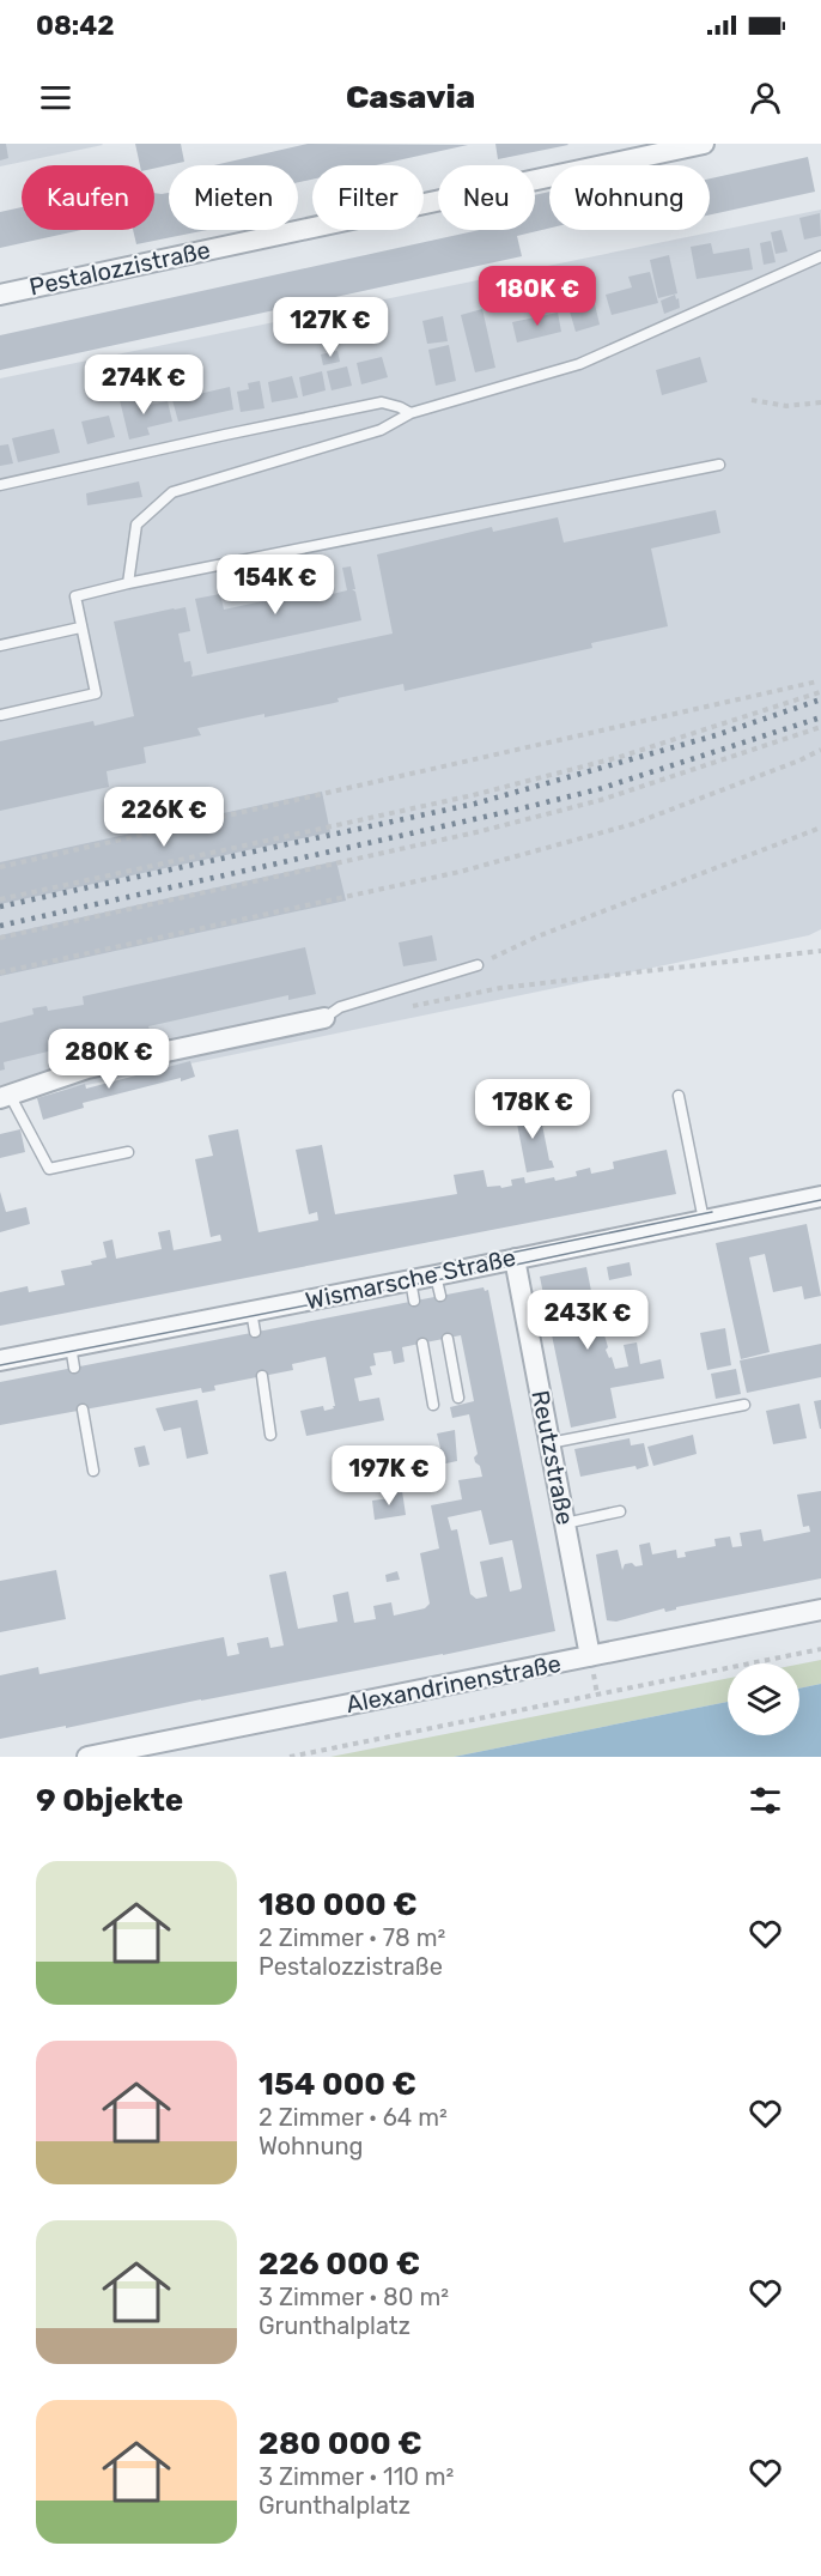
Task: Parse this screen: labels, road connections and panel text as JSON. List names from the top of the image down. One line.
{"streets":{"street":["Pestalozzistraße","Wismarsche Straße","Reutzstraße","Alexandrinenstraße"]},"crossings":[["Wismarsche Straße","Reutzstraße"],["Reutzstraße","Alexandrinenstraße"]],"page":{"status":"08:42","header":"Casavia","chip":["Kaufen","Mieten","Filter","Neu","Wohnung"],"price":["180K €","127K €","274K €","154K €","226K €","280K €","178K €","243K €","197K €"],"heading":"9 Objekte","list":[{"name":"180 000 €","note":"2 Zimmer · 78 m² · Pestalozzistraße"},{"name":"154 000 €","note":"2 Zimmer · 64 m² · Wohnung"},{"name":"226 000 €","note":"3 Zimmer · 80 m² · Grunthalplatz"},{"name":"280 000 €","note":"3 Zimmer · 110 m² · Grunthalplatz"}]}}
